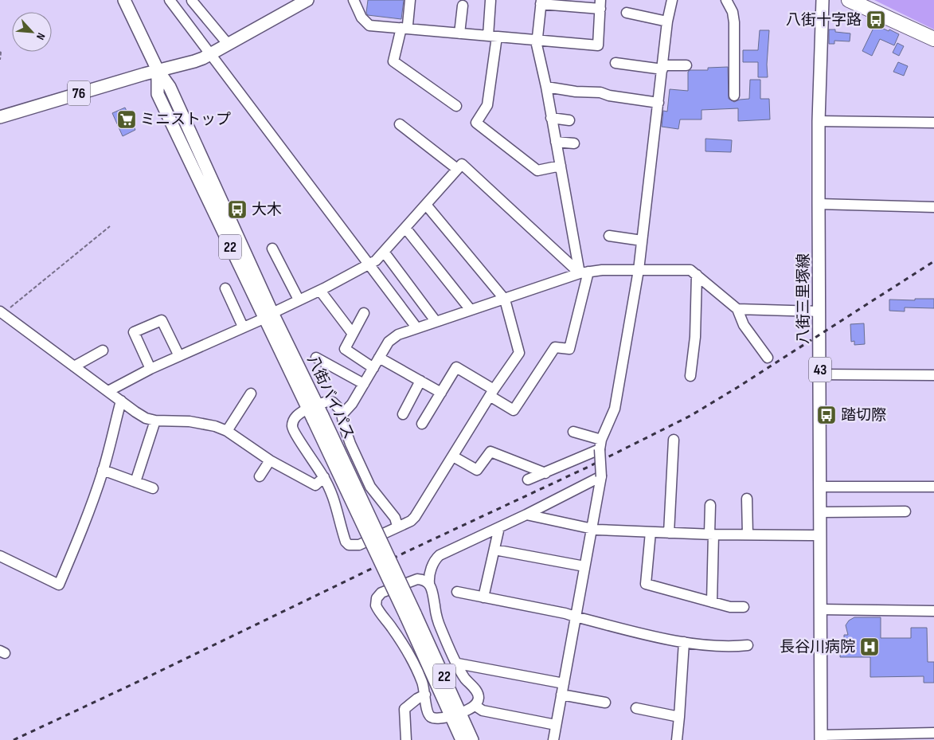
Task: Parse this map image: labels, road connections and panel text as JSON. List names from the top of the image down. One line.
{"streets":{"main road":["76","22","八街三里塚線","43","八街バイパス"]},"crossings":[["76","八街バイパス"]],"places":{"bus stop":["八街十字路","大木","踏切際"],"supermarket":["ミニストップ"],"hospital":["長谷川病院"]},"north":"bottom right"}
